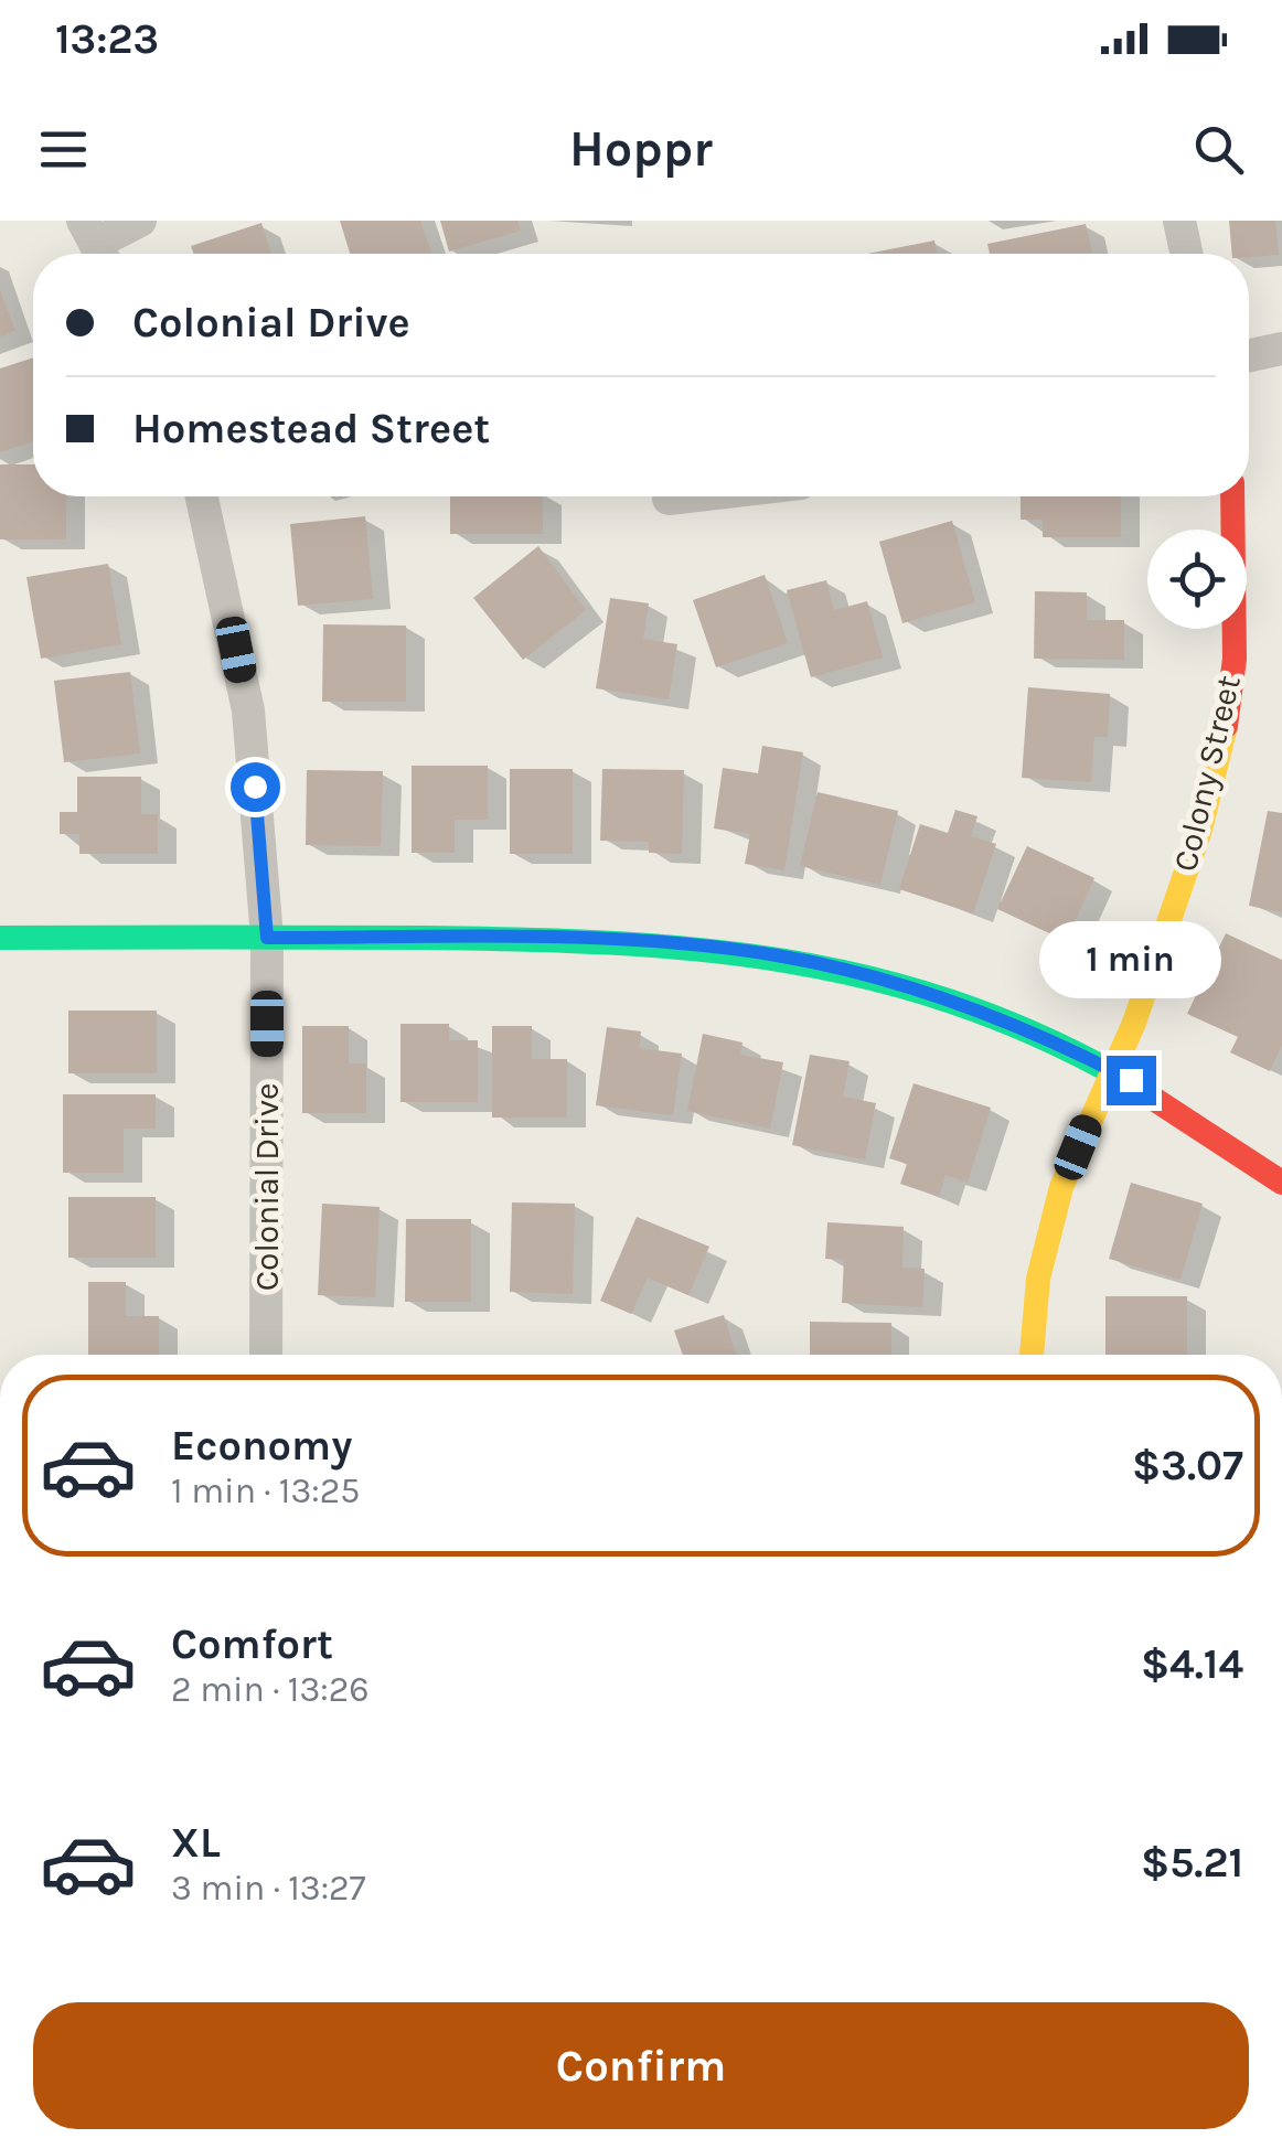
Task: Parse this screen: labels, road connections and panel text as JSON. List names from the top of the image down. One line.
{"streets":{"street":["Colony Street","Colonial Drive"]},"page":{"status":"13:23","header":"Hoppr","banner":["Colonial Drive","Homestead Street"],"bubble":"1 min","list":[{"name":"Economy","note":"1 min · 13:25","value":"$3.07"},{"name":"Comfort","note":"2 min · 13:26","value":"$4.14"},{"name":"XL","note":"3 min · 13:27","value":"$5.21"}],"buttons":"Confirm"}}
